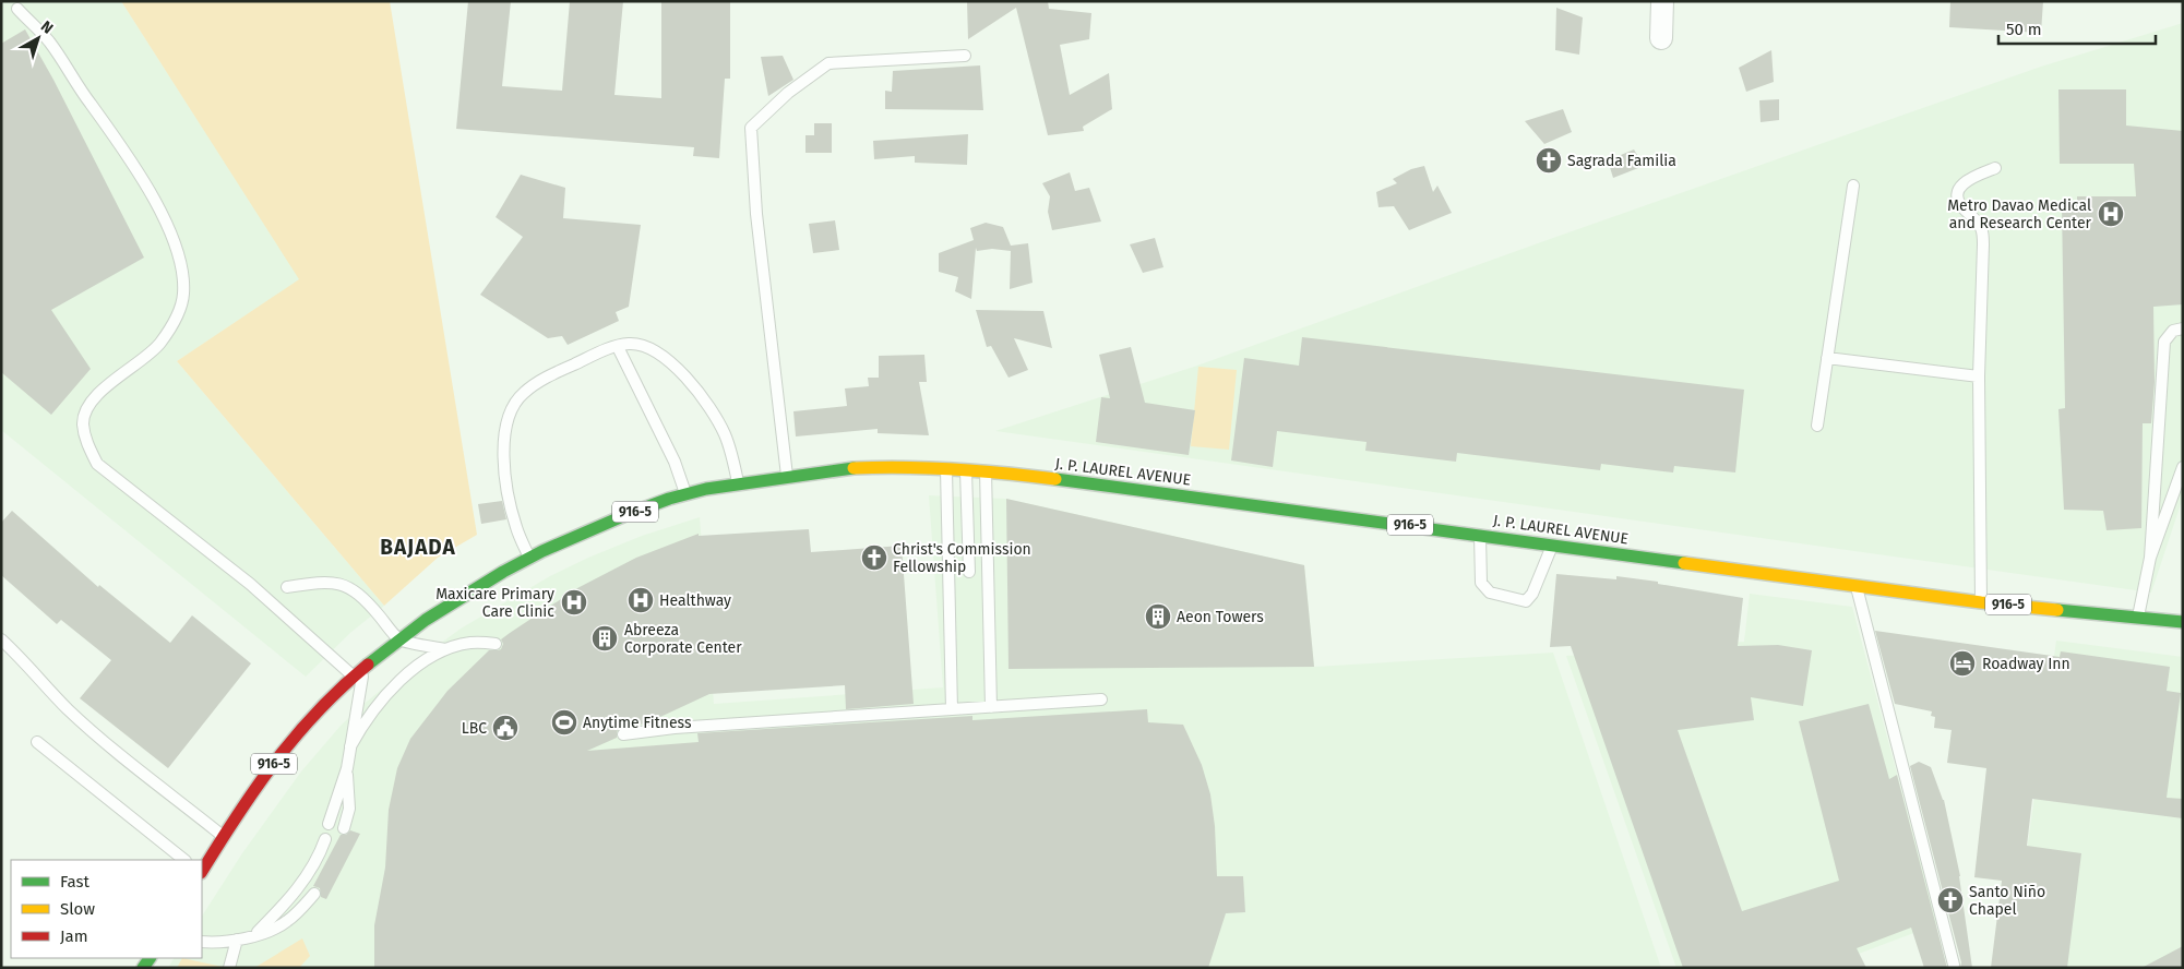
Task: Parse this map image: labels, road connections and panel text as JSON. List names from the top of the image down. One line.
{"streets":{"main road":["J. P. LAUREL AVENUE","916-5"]},"districts":["BAJADA"],"places":{"church":["Sagrada Familia","Christ's Commission Fellowship","Santo Niño Chapel"],"hospital":["Metro Davao Medical and Research Center","Healthway","Maxicare Primary Care Clinic"],"building":["Aeon Towers","Abreeza Corporate Center"],"hotel":["Roadway Inn"],"sports":["Anytime Fitness"],"public building":["LBC"]},"legend":["Fast","Slow","Jam"],"scale_bar":"50 m","north":"top right"}
